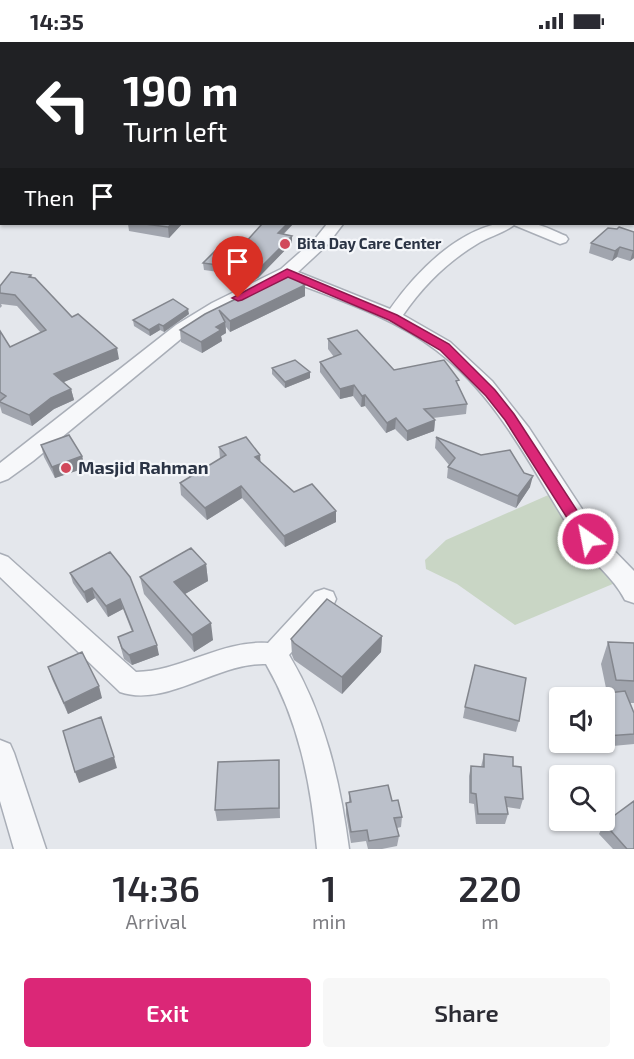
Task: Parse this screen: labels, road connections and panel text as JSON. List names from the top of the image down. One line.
{"places":["Bita Day Care Center","Masjid Rahman"],"page":{"status":"14:35","turn":["190 m","Turn left"],"then":"Then","eta":["14:36","Arrival","1","min","220","m"],"buttons":["Exit","Share"]}}
